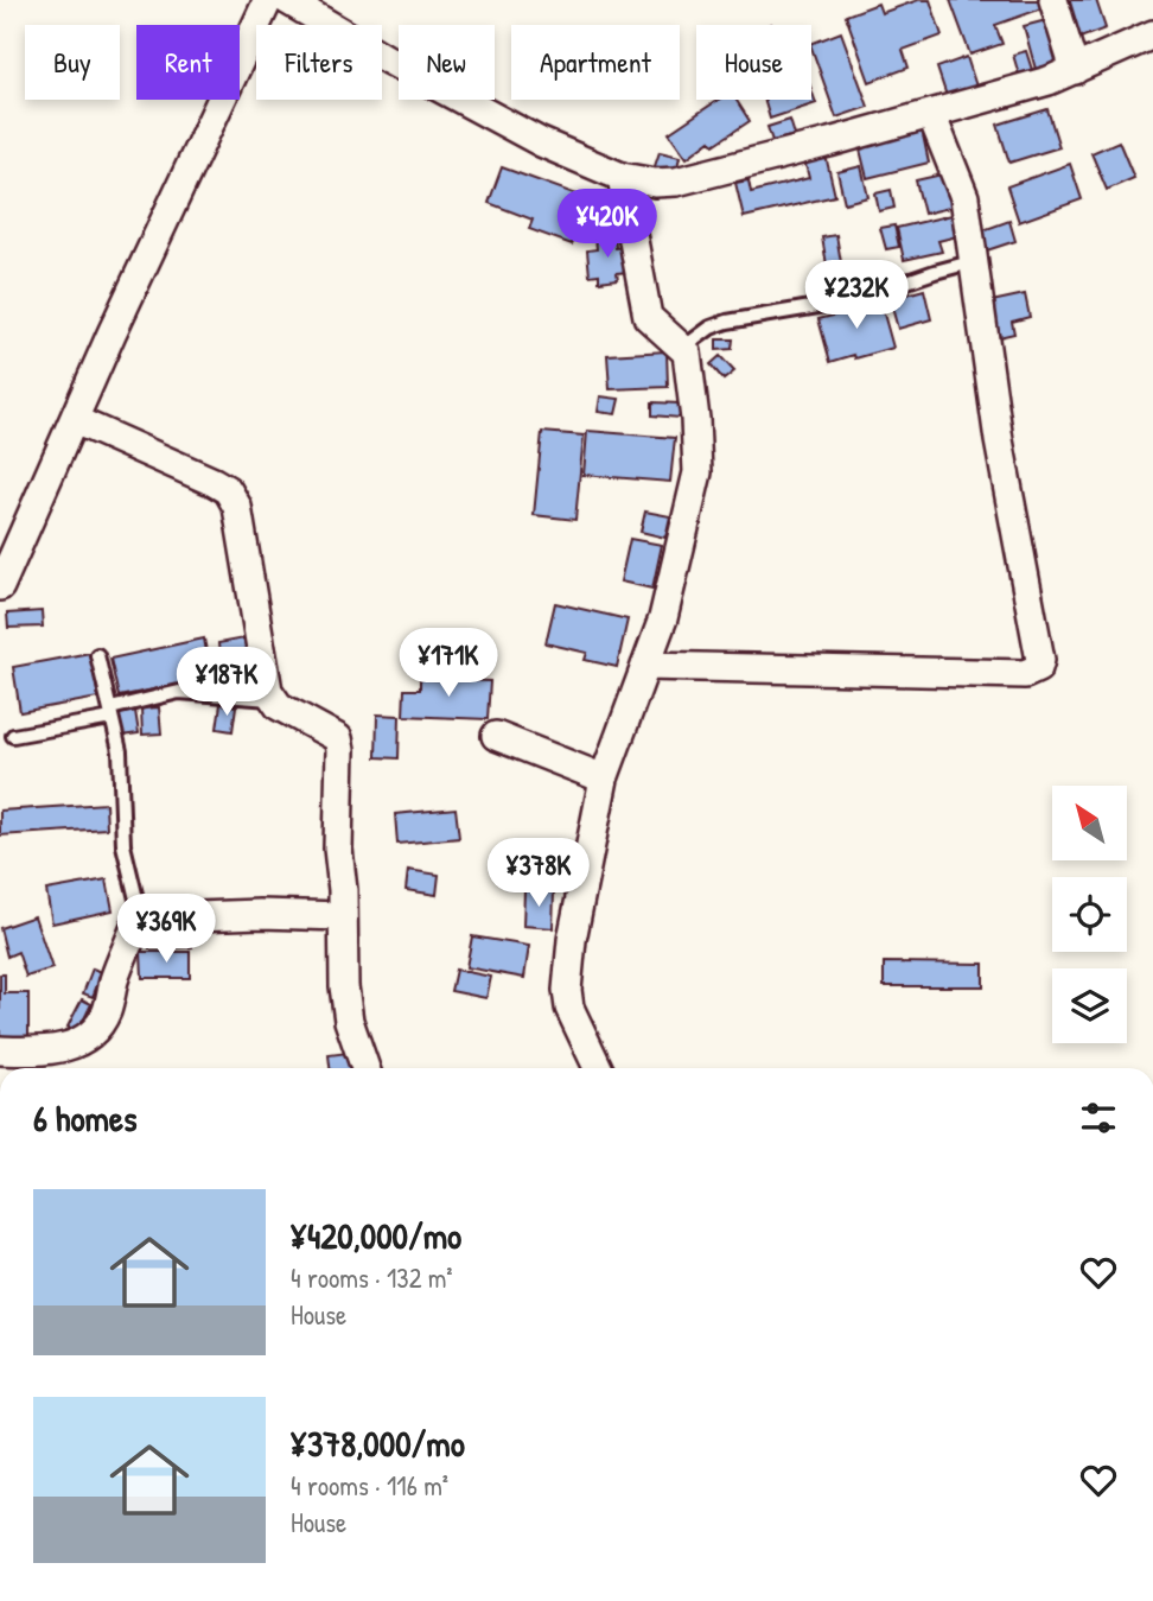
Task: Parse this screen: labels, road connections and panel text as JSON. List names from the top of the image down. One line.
{"north":"top left","page":{"chip":["Buy","Rent","Filters","New","Apartment","House"],"price":["¥420K","¥232K","¥171K","¥187K","¥378K","¥369K"],"heading":"6 homes","list":[{"name":"¥420,000/mo","note":"4 rooms · 132 m² · House"},{"name":"¥378,000/mo","note":"4 rooms · 116 m² · House"}]}}
